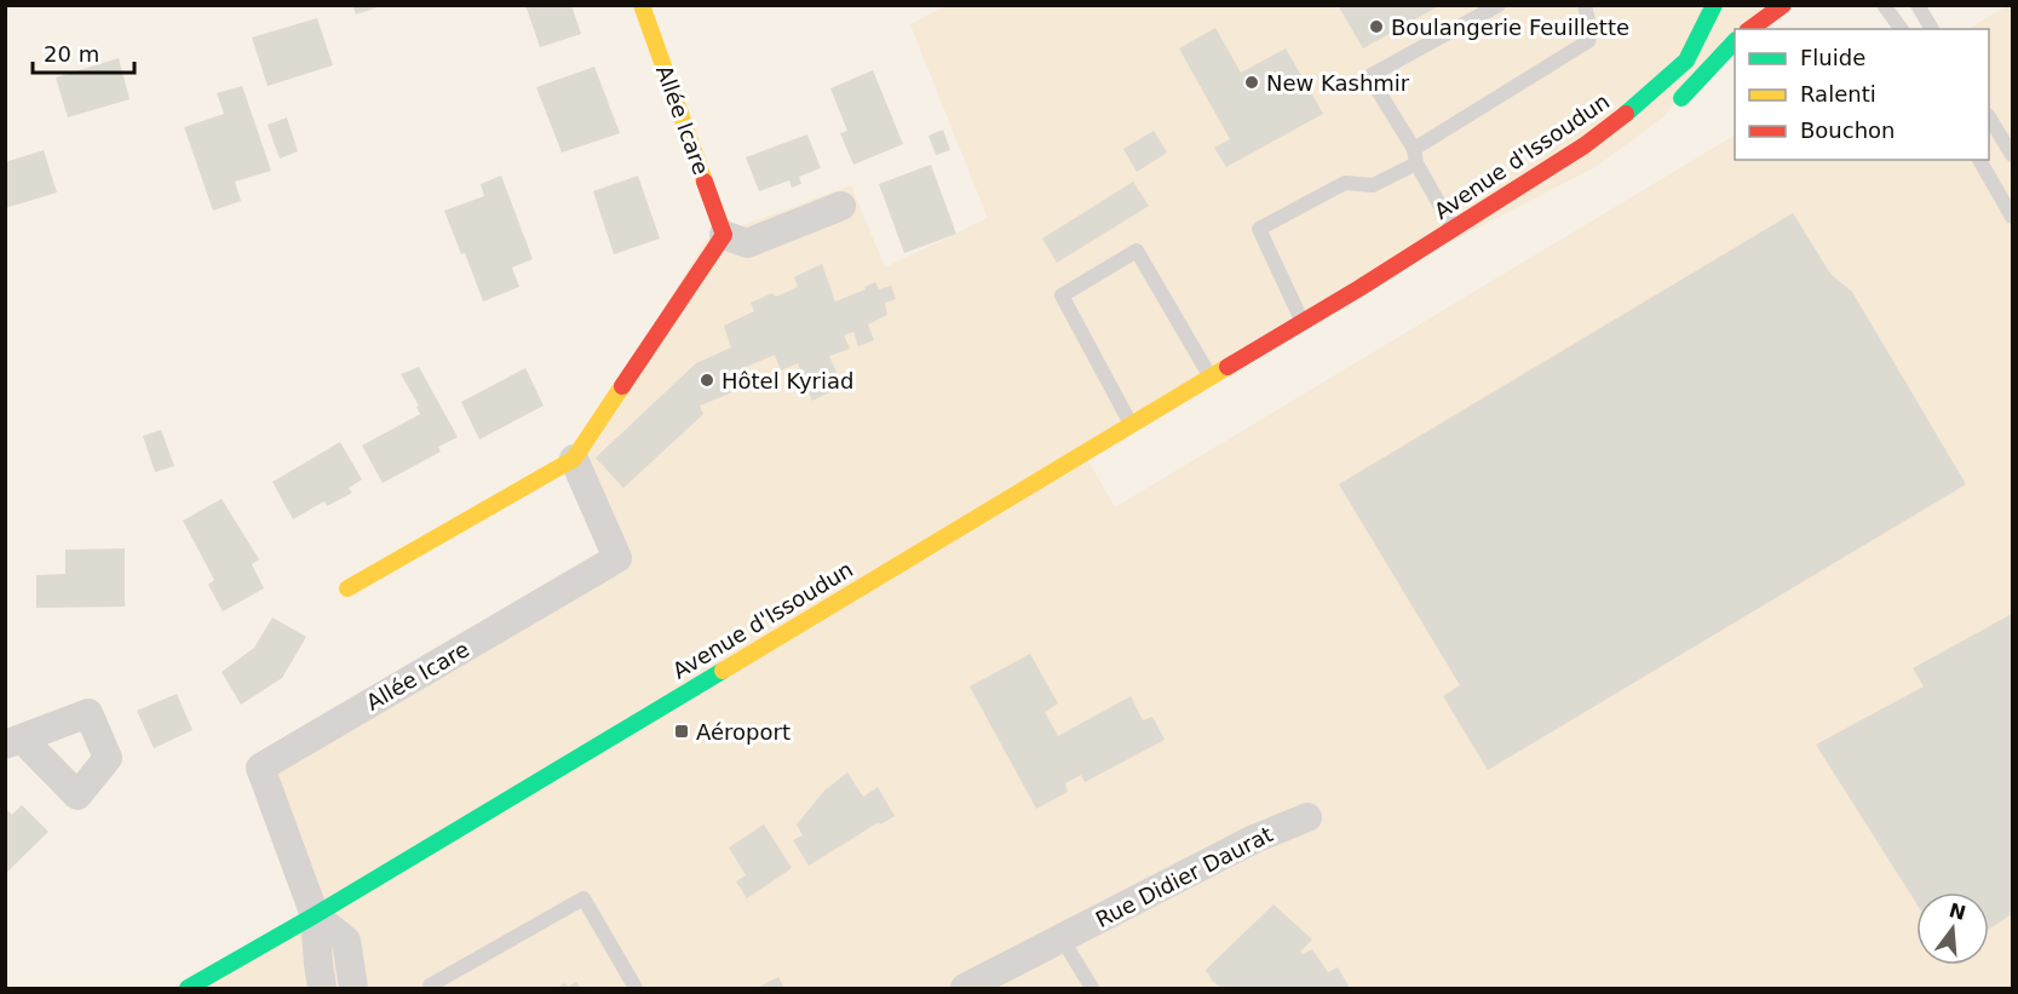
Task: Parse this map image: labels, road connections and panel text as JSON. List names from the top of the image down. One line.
{"streets":{"main road":["Allée Icare","Avenue d'Issoudun"],"street":["Rue Didier Daurat"]},"crossings":[["Allée Icare","Avenue d'Issoudun"]],"places":{"other":["Boulangerie Feuillette","New Kashmir","Hôtel Kyriad"],"transit":["Aéroport"]},"legend":["Fluide","Ralenti","Bouchon"],"scale_bar":"20 m","north":"top"}
